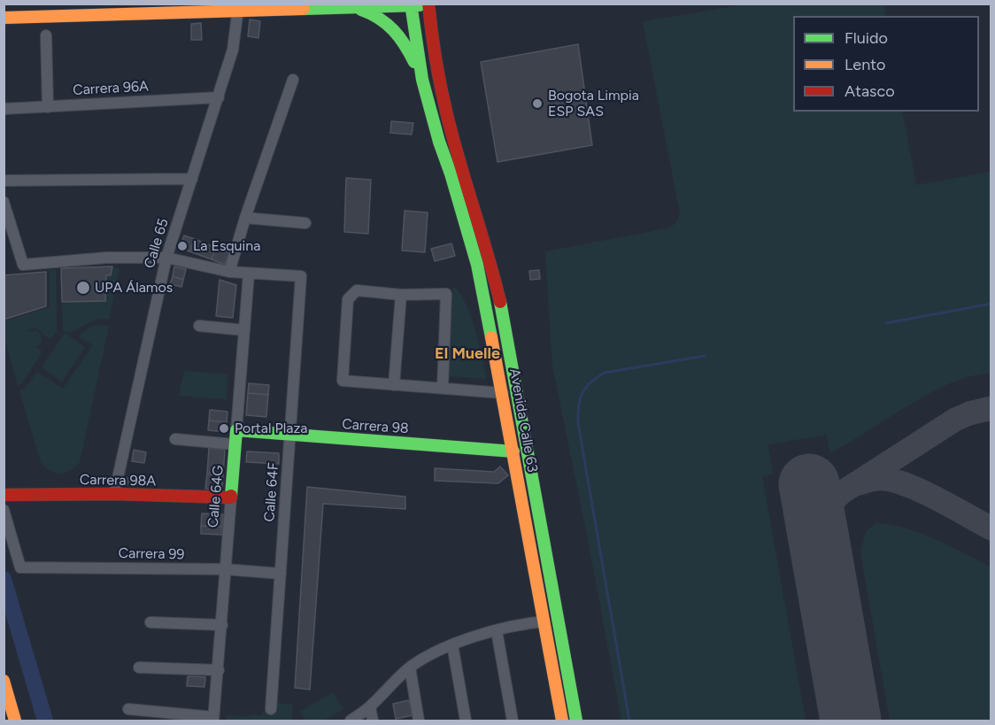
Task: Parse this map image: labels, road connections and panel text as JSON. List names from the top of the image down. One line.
{"streets":{"main road":["Avenida Calle 63","Carrera 98","Carrera 98A","Calle 64G"],"street":["Carrera 96A","Calle 65","Calle 64F","Carrera 99"]},"crossings":[["Carrera 96A","Calle 65"],["Calle 65","Carrera 98A"],["Avenida Calle 63","Carrera 98"],["Carrera 98","Calle 64F"],["Carrera 98","Calle 64G"],["Carrera 98A","Calle 64G"],["Calle 64F","Calle 64G"],["Calle 64F","Carrera 99"],["Calle 64G","Carrera 99"]],"districts":["El Muelle"],"places":["Bogota Limpia ESP SAS","La Esquina","UPA Álamos","Portal Plaza"],"legend":["Fluido","Lento","Atasco"]}
